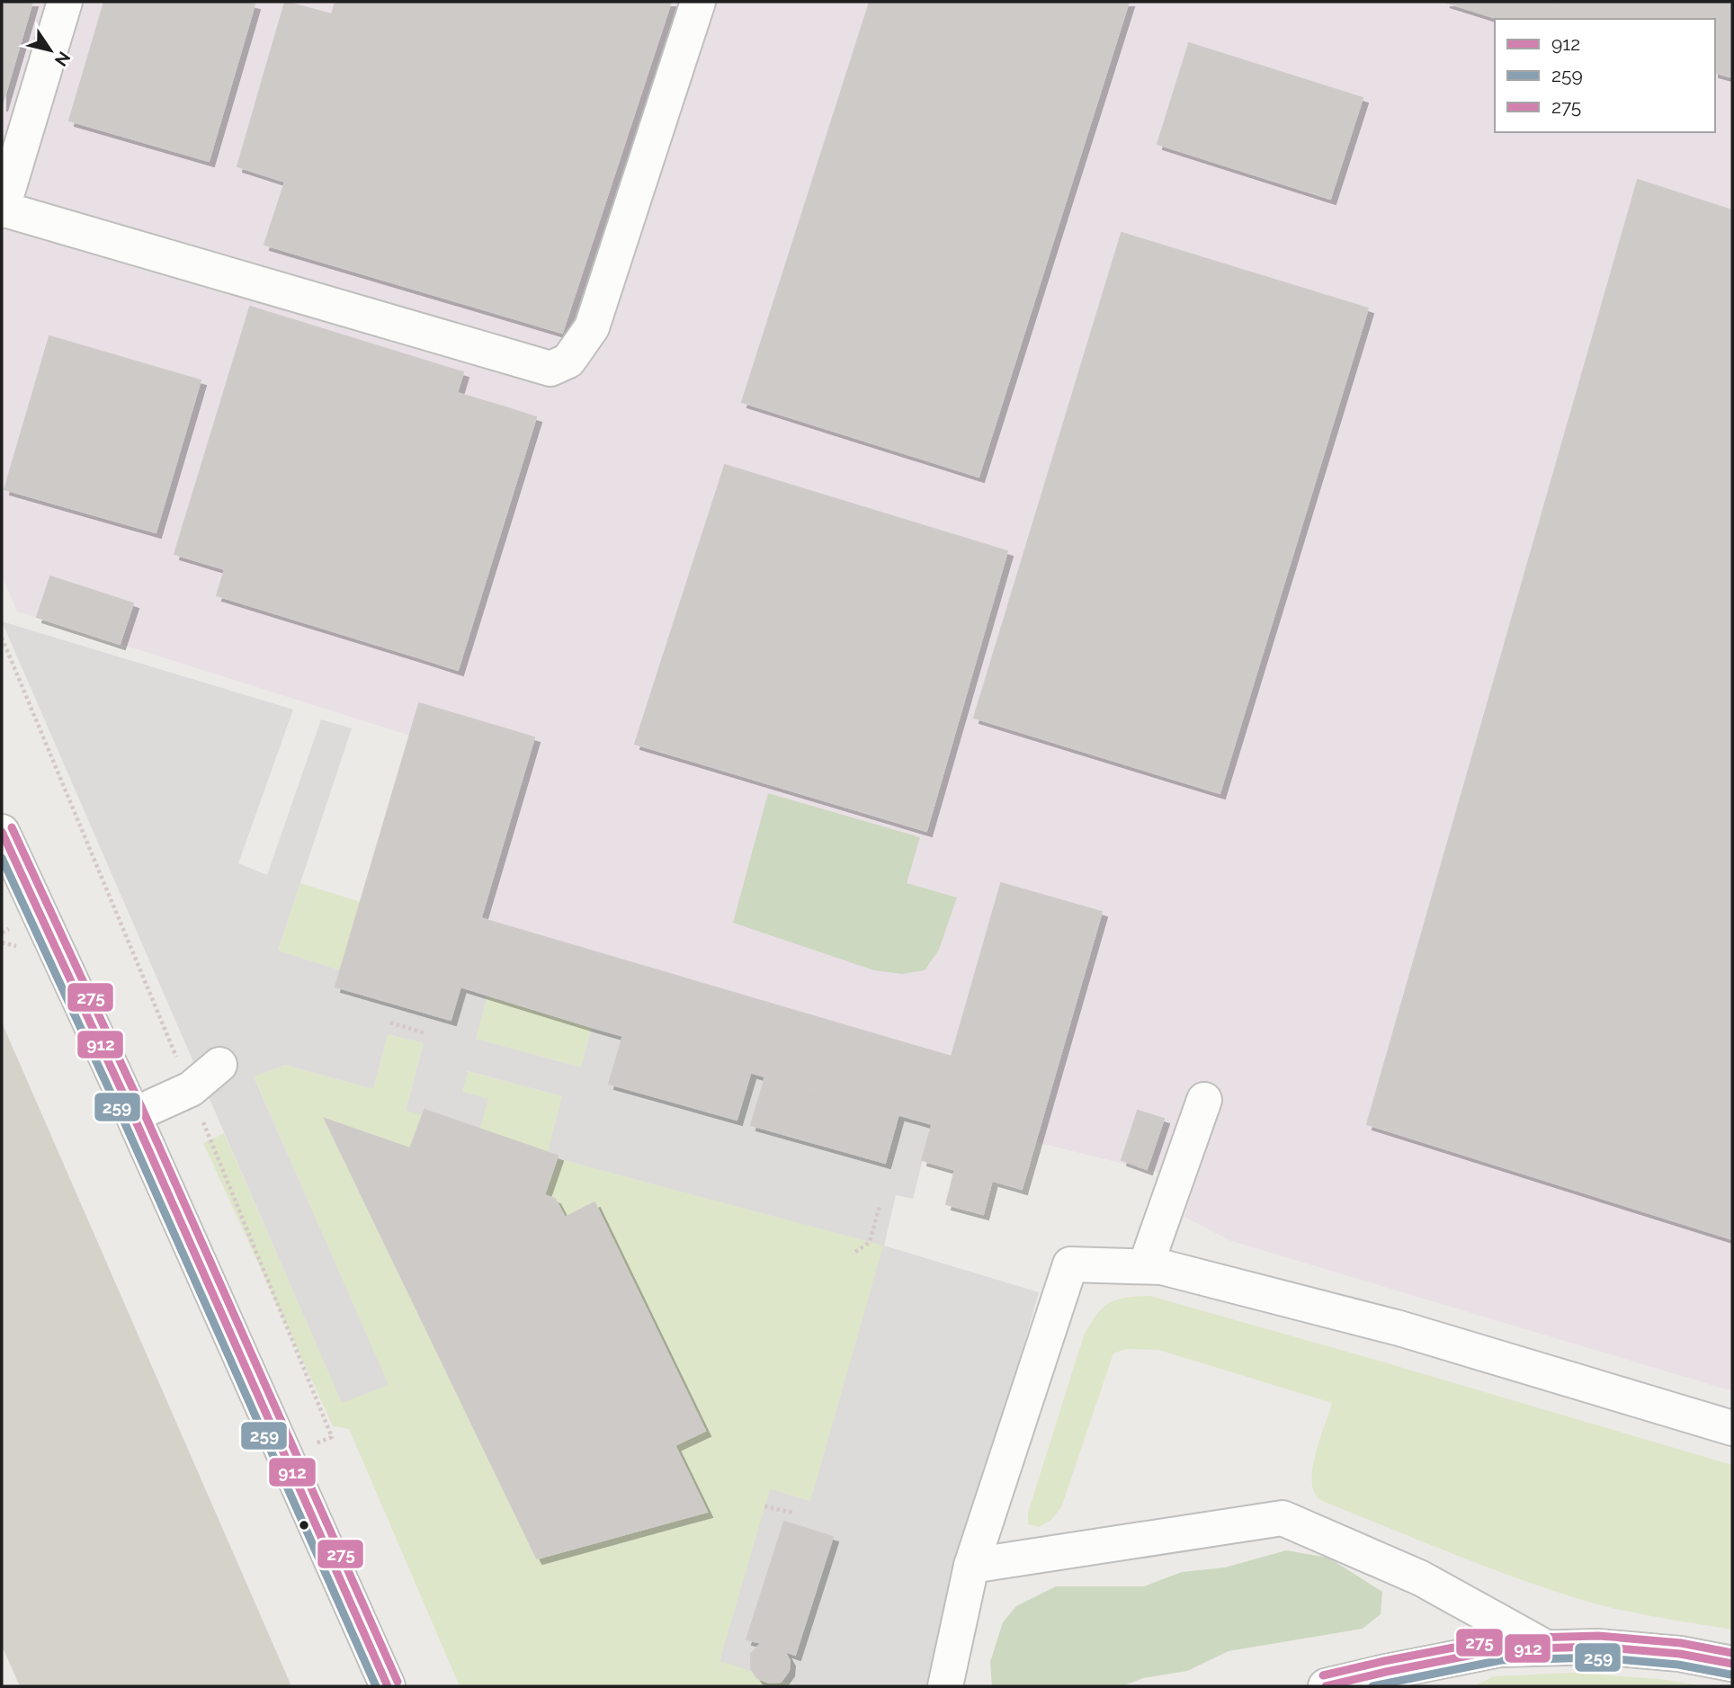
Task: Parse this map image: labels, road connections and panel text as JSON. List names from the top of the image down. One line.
{"lines":["transit line 275","transit line 912","transit line 259"],"legend":["912","259","275"],"north":"bottom right"}
